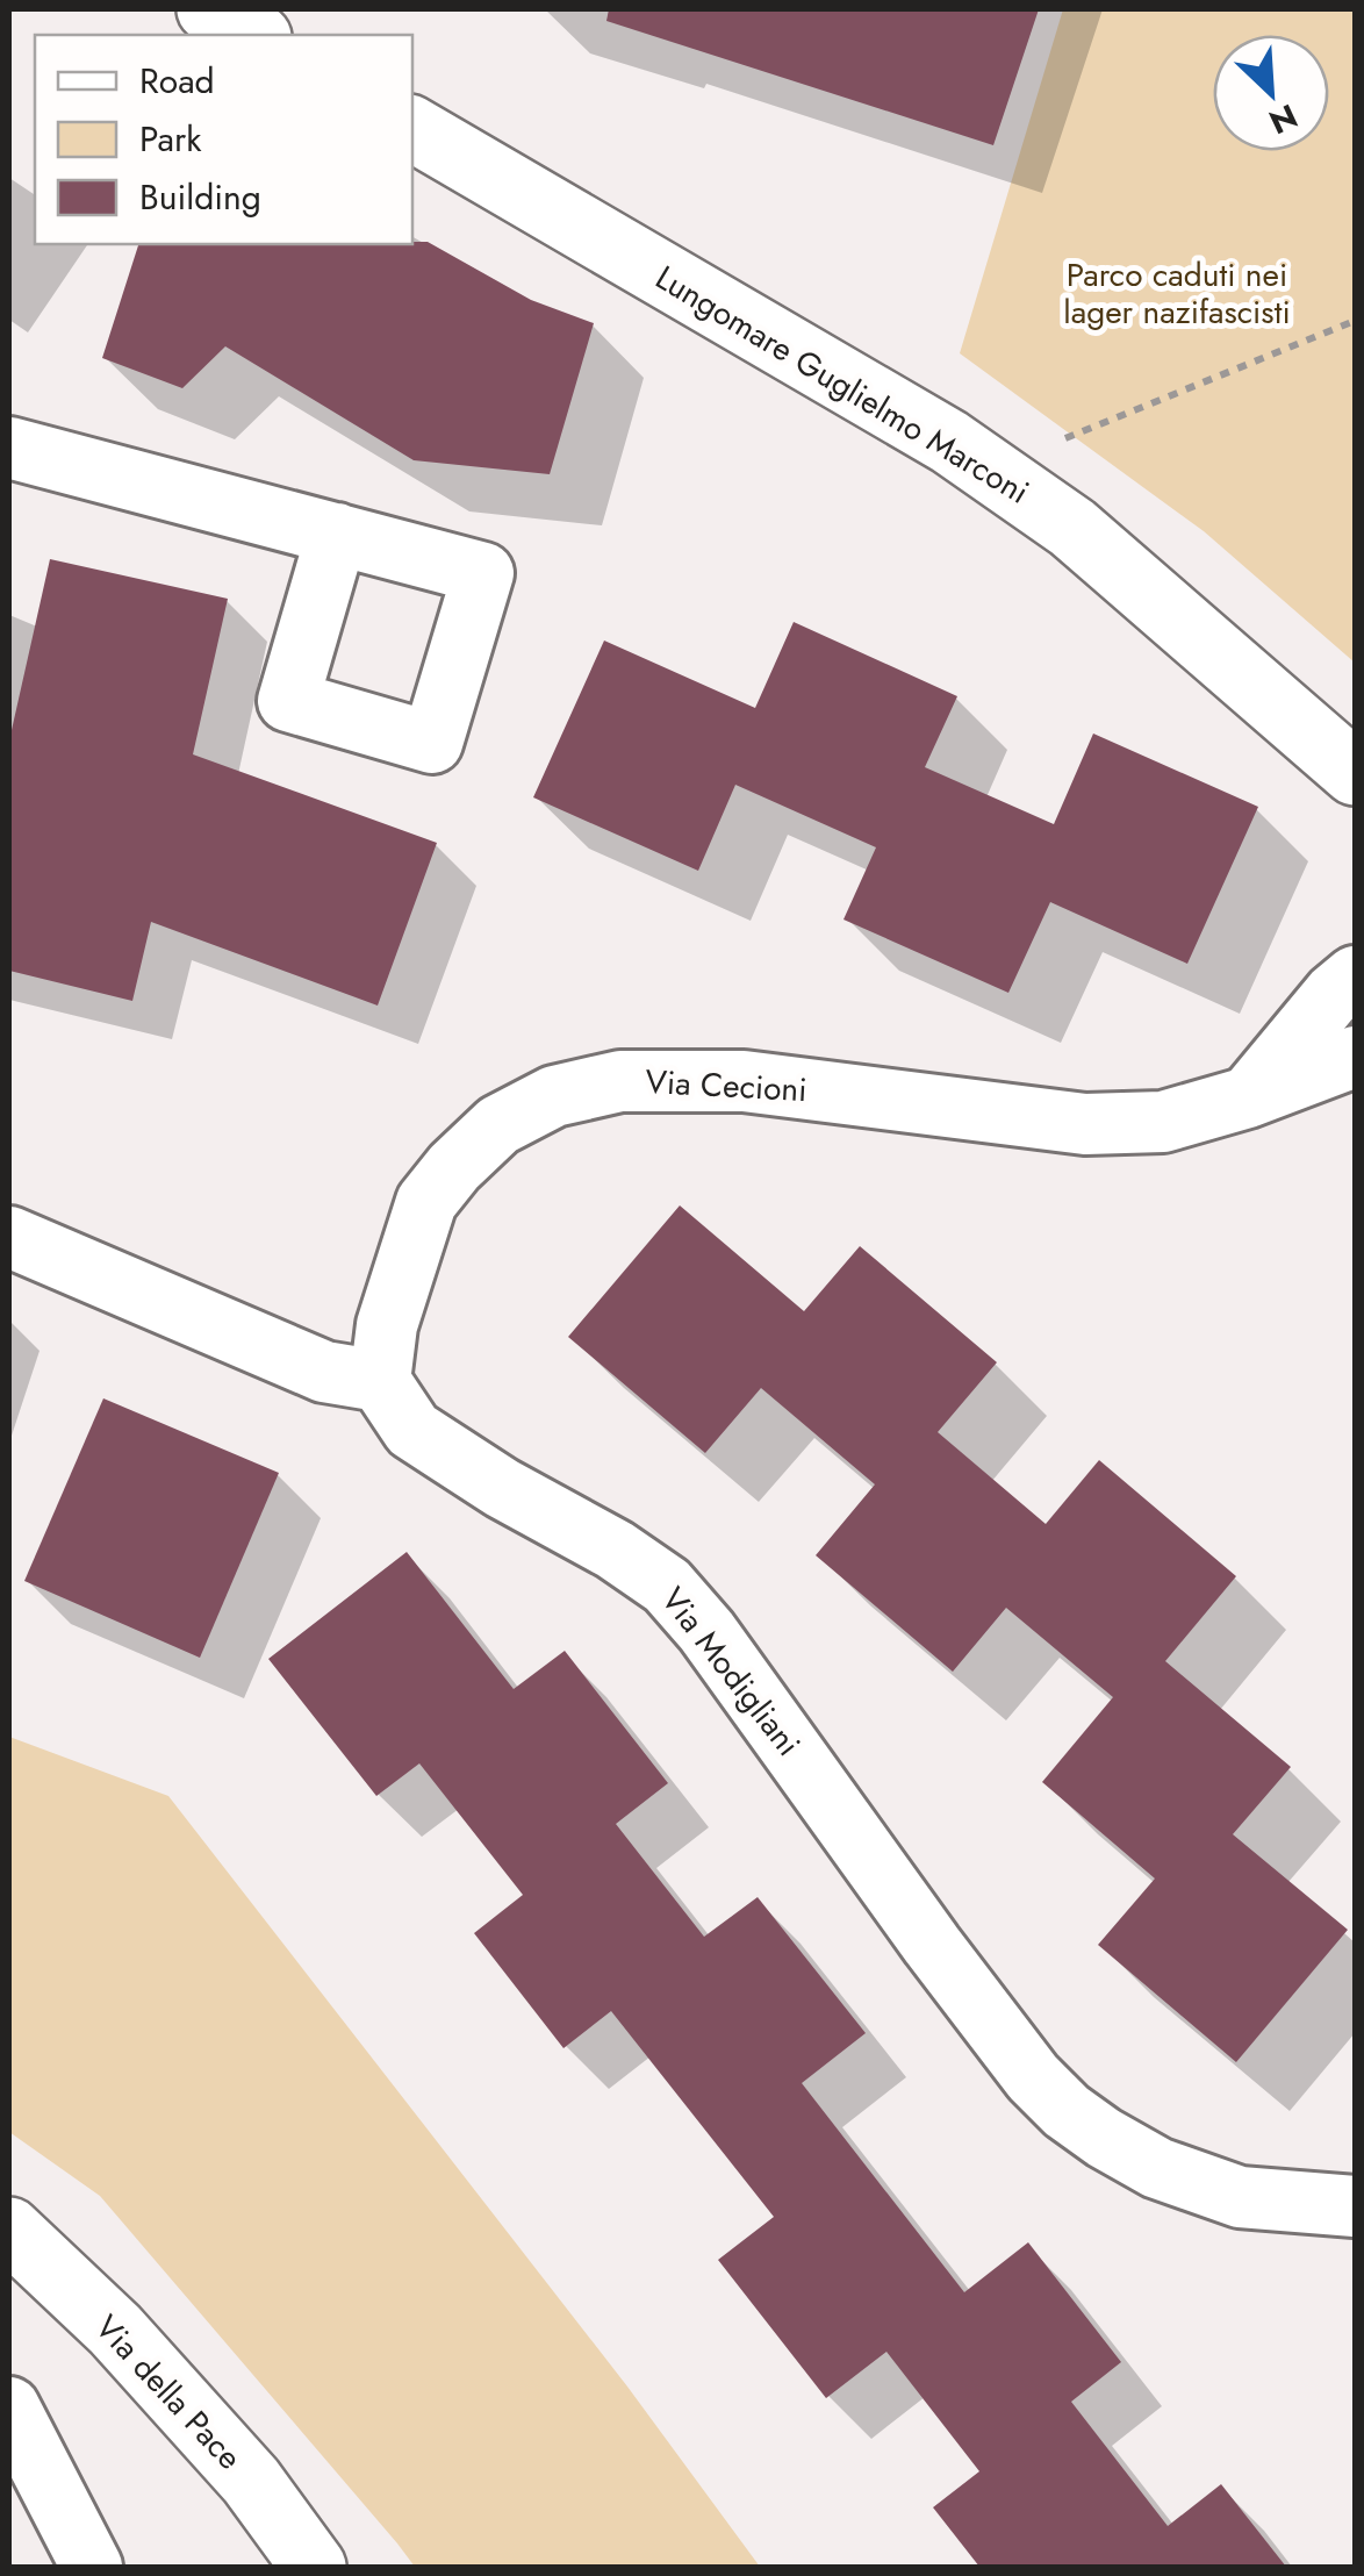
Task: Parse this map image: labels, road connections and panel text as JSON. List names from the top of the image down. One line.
{"streets":{"street":["Lungomare Guglielmo Marconi","Via Cecioni","Via Modigliani","Via della Pace"]},"crossings":[["Via Cecioni","Via Modigliani"]],"parks":["Parco caduti nei lager nazifascisti"],"legend":["Road","Park","Building"],"north":"bottom right"}
